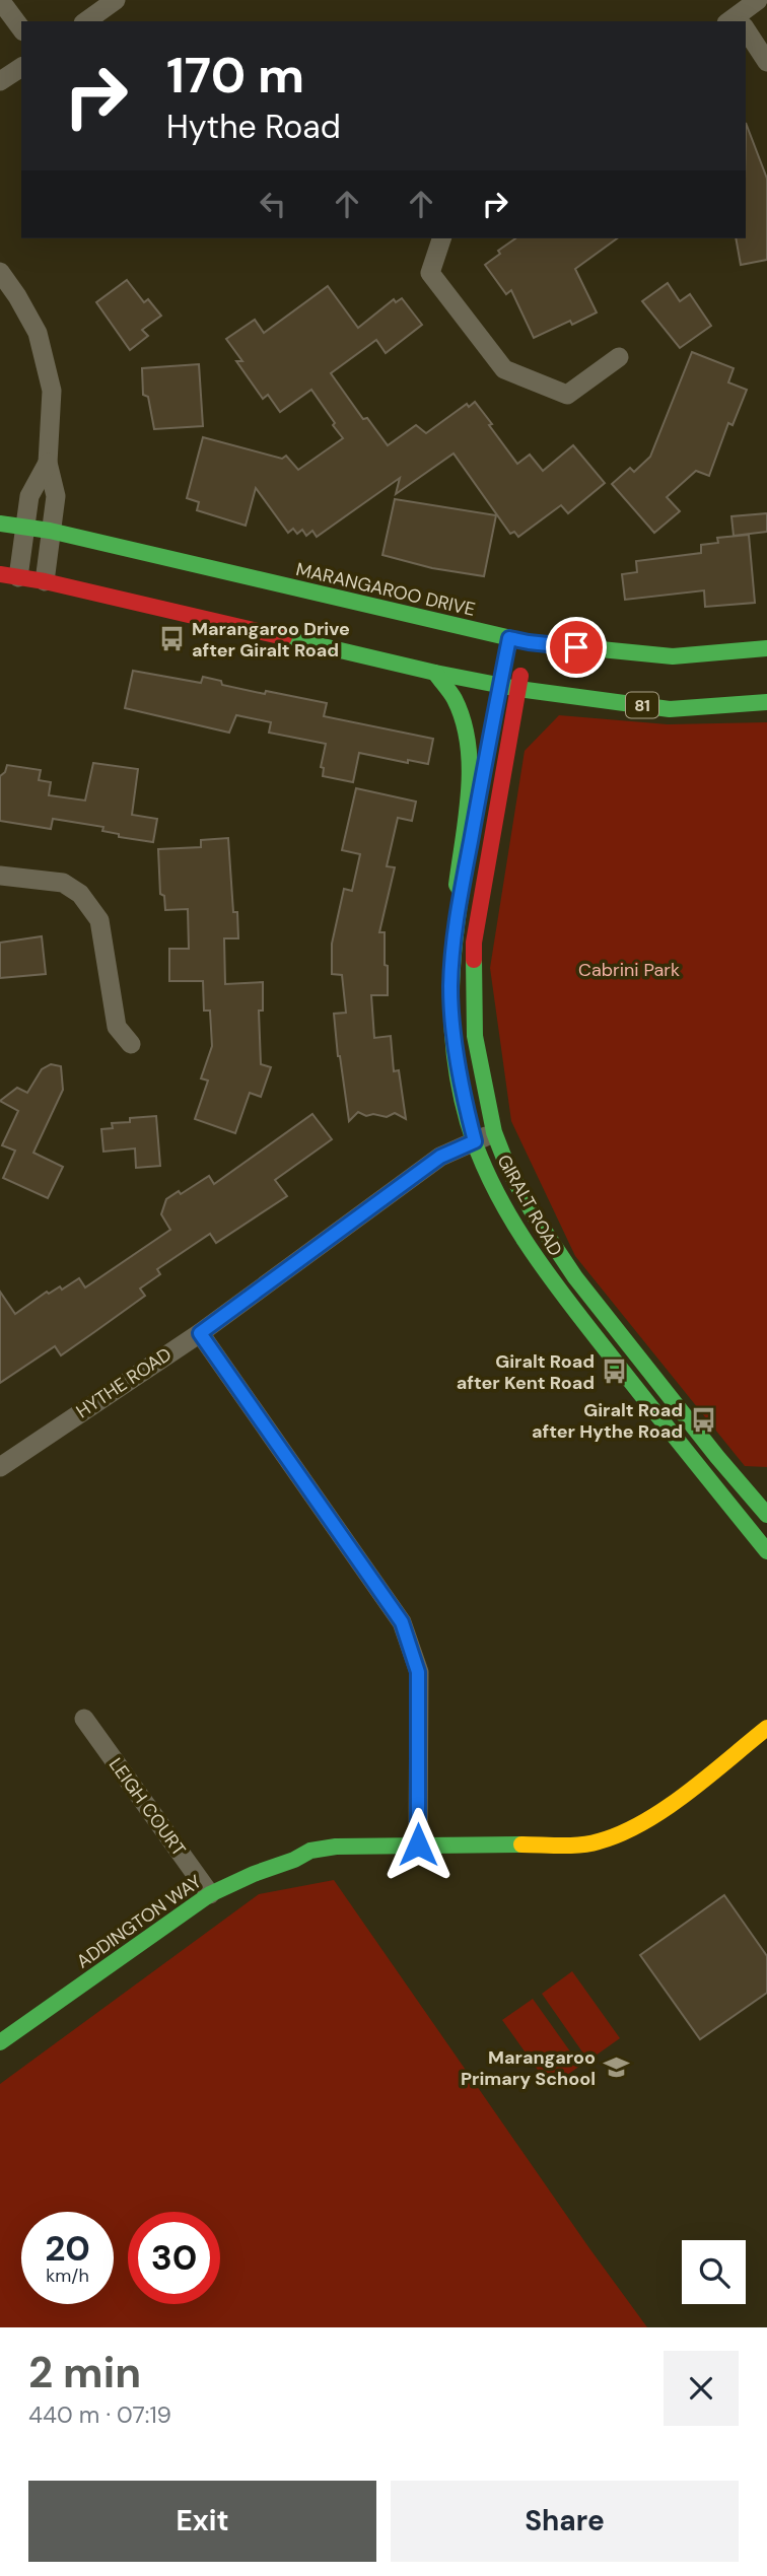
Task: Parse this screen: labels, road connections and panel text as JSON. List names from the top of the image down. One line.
{"streets":{"street":["MARANGAROO DRIVE","81","GIRALT ROAD","HYTHE ROAD","LEIGH COURT","ADDINGTON WAY"]},"crossings":[["MARANGAROO DRIVE","GIRALT ROAD"],["81","GIRALT ROAD"],["GIRALT ROAD","HYTHE ROAD"],["LEIGH COURT","ADDINGTON WAY"]],"parks":["Cabrini Park"],"places":{"bus stop":["Marangaroo Drive after Giralt Road","Giralt Road after Kent Road","Giralt Road after Hythe Road"],"school or university":["Marangaroo Primary School"]},"page":{"turn":["170 m","Hythe Road"],"speed":"20 km/h","limit":"30","heading":["2 min","440 m · 07:19"],"buttons":["Exit","Share"]}}
